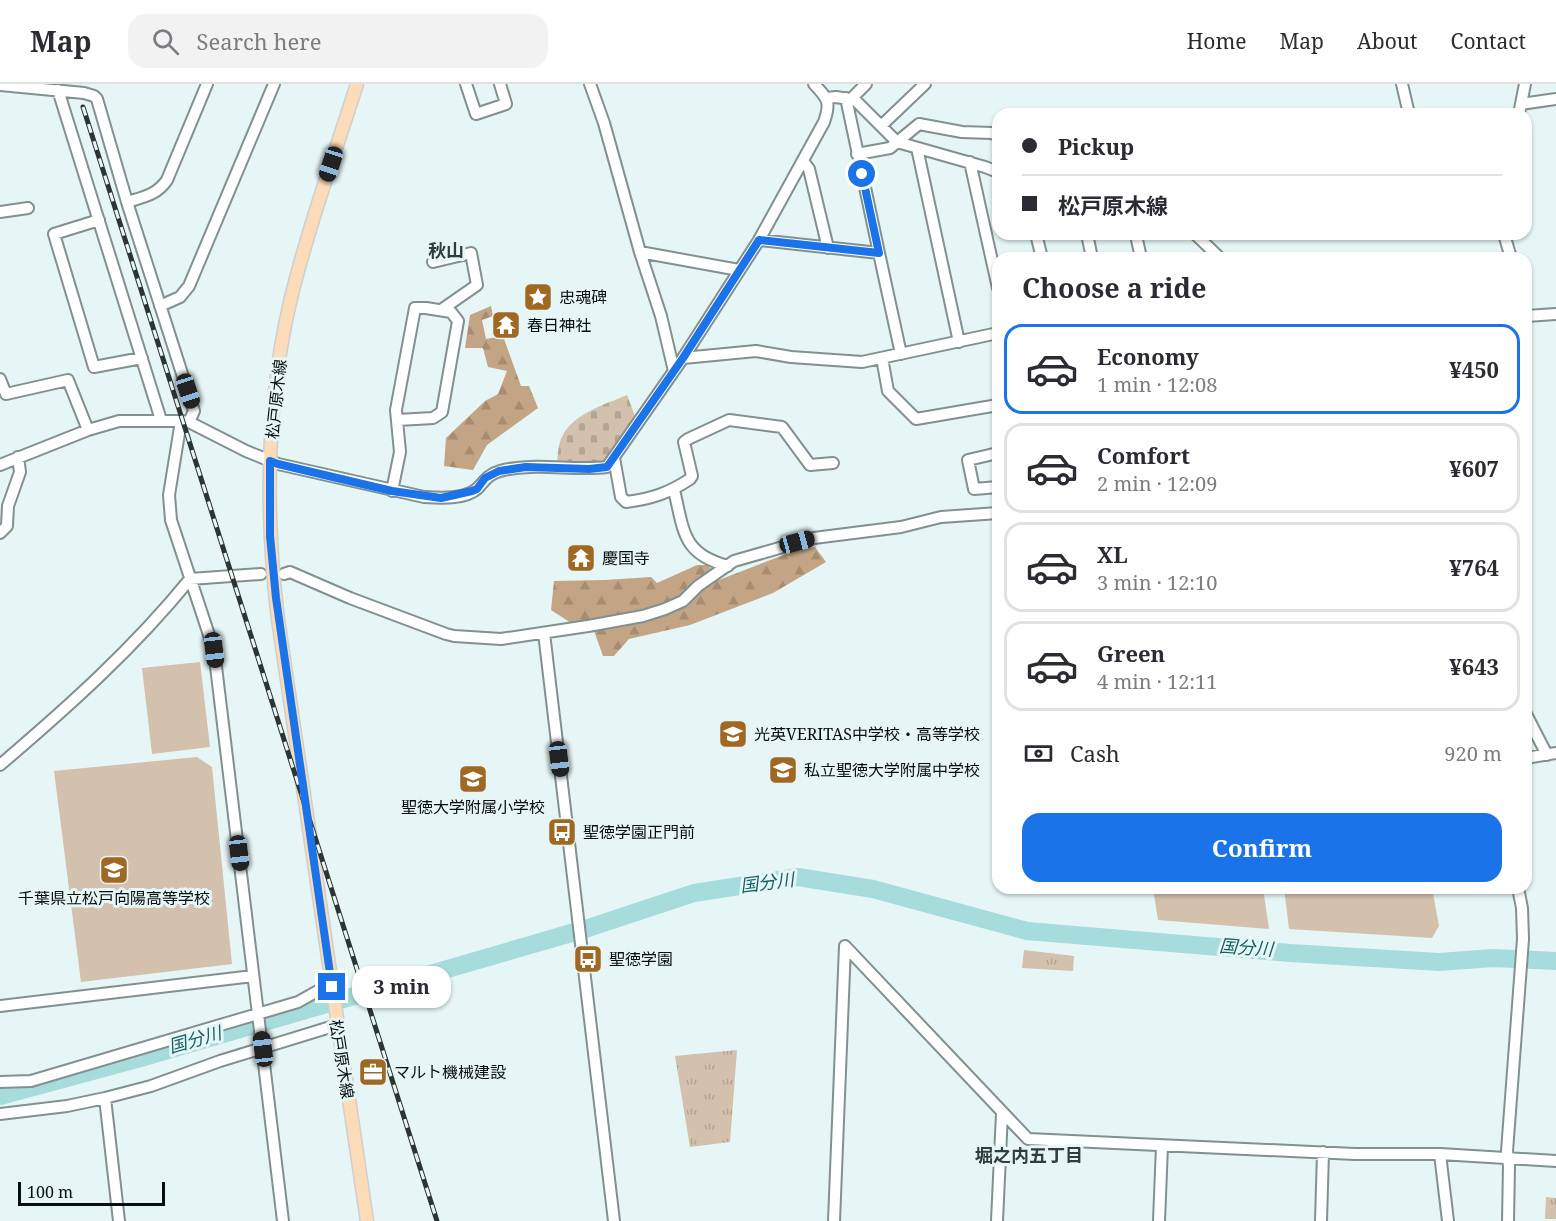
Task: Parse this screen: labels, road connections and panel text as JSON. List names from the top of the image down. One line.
{"streets":{"main road":["松戸原木線"]},"districts":["秋山","堀之内五丁目"],"water":["国分川"],"places":{"place":["忠魂碑"],"temple":["春日神社","慶国寺"],"school or university":["光英VERITAS中学校・高等学校","私立聖徳大学附属中学校","聖徳大学附属小学校","千葉県立松戸向陽高等学校"],"bus stop":["聖徳学園正門前","聖徳学園"],"office":["マルト機械建設"]},"scale_bar":"100 m","page":{"header":"Map","search":"Search here","nav":["Home","Map","About","Contact"],"banner":["Pickup","松戸原木線"],"heading":"Choose a ride","list":[{"name":"Economy","note":"1 min · 12:08","value":"¥450"},{"name":"Comfort","note":"2 min · 12:09","value":"¥607"},{"name":"XL","note":"3 min · 12:10","value":"¥764"},{"name":"Green","note":"4 min · 12:11","value":"¥643"}],"pay":["Cash","920 m"],"buttons":"Confirm","bubble":"3 min","scale":"100 m"}}
